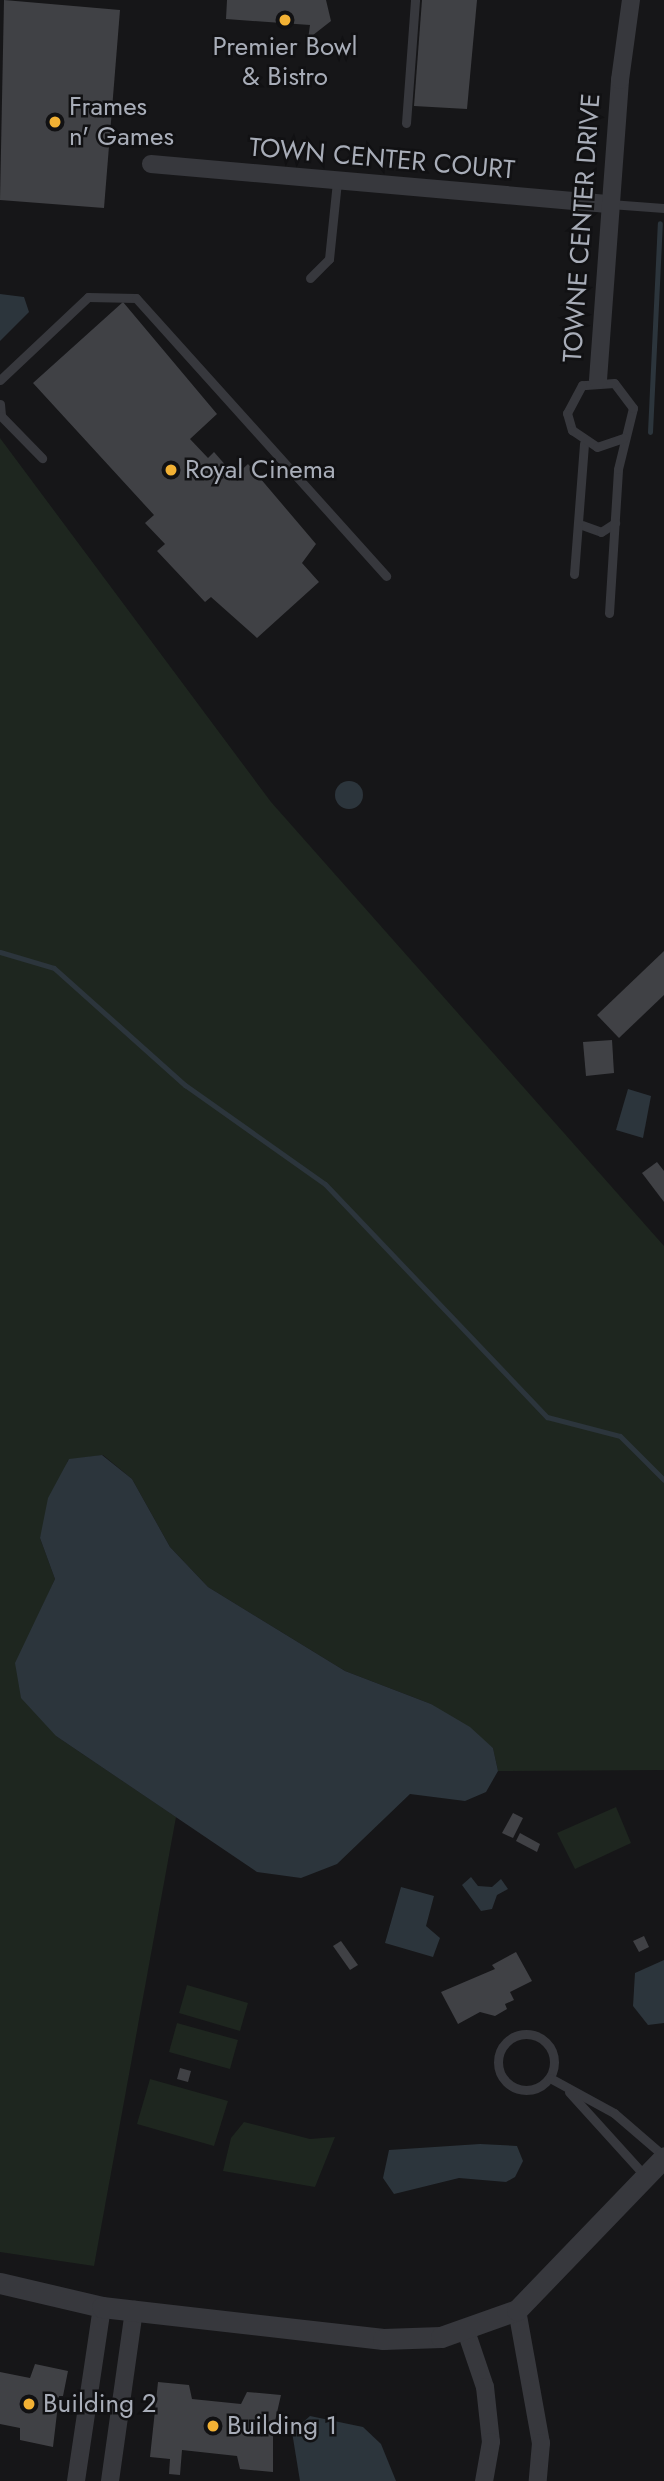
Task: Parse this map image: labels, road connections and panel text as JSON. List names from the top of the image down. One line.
{"streets":{"street":["TOWN CENTER COURT","TOWNE CENTER DRIVE"]},"crossings":[["TOWN CENTER COURT","TOWNE CENTER DRIVE"]],"places":["Premier Bowl & Bistro","Frames n' Games","Royal Cinema","Building 2","Building 1"]}
